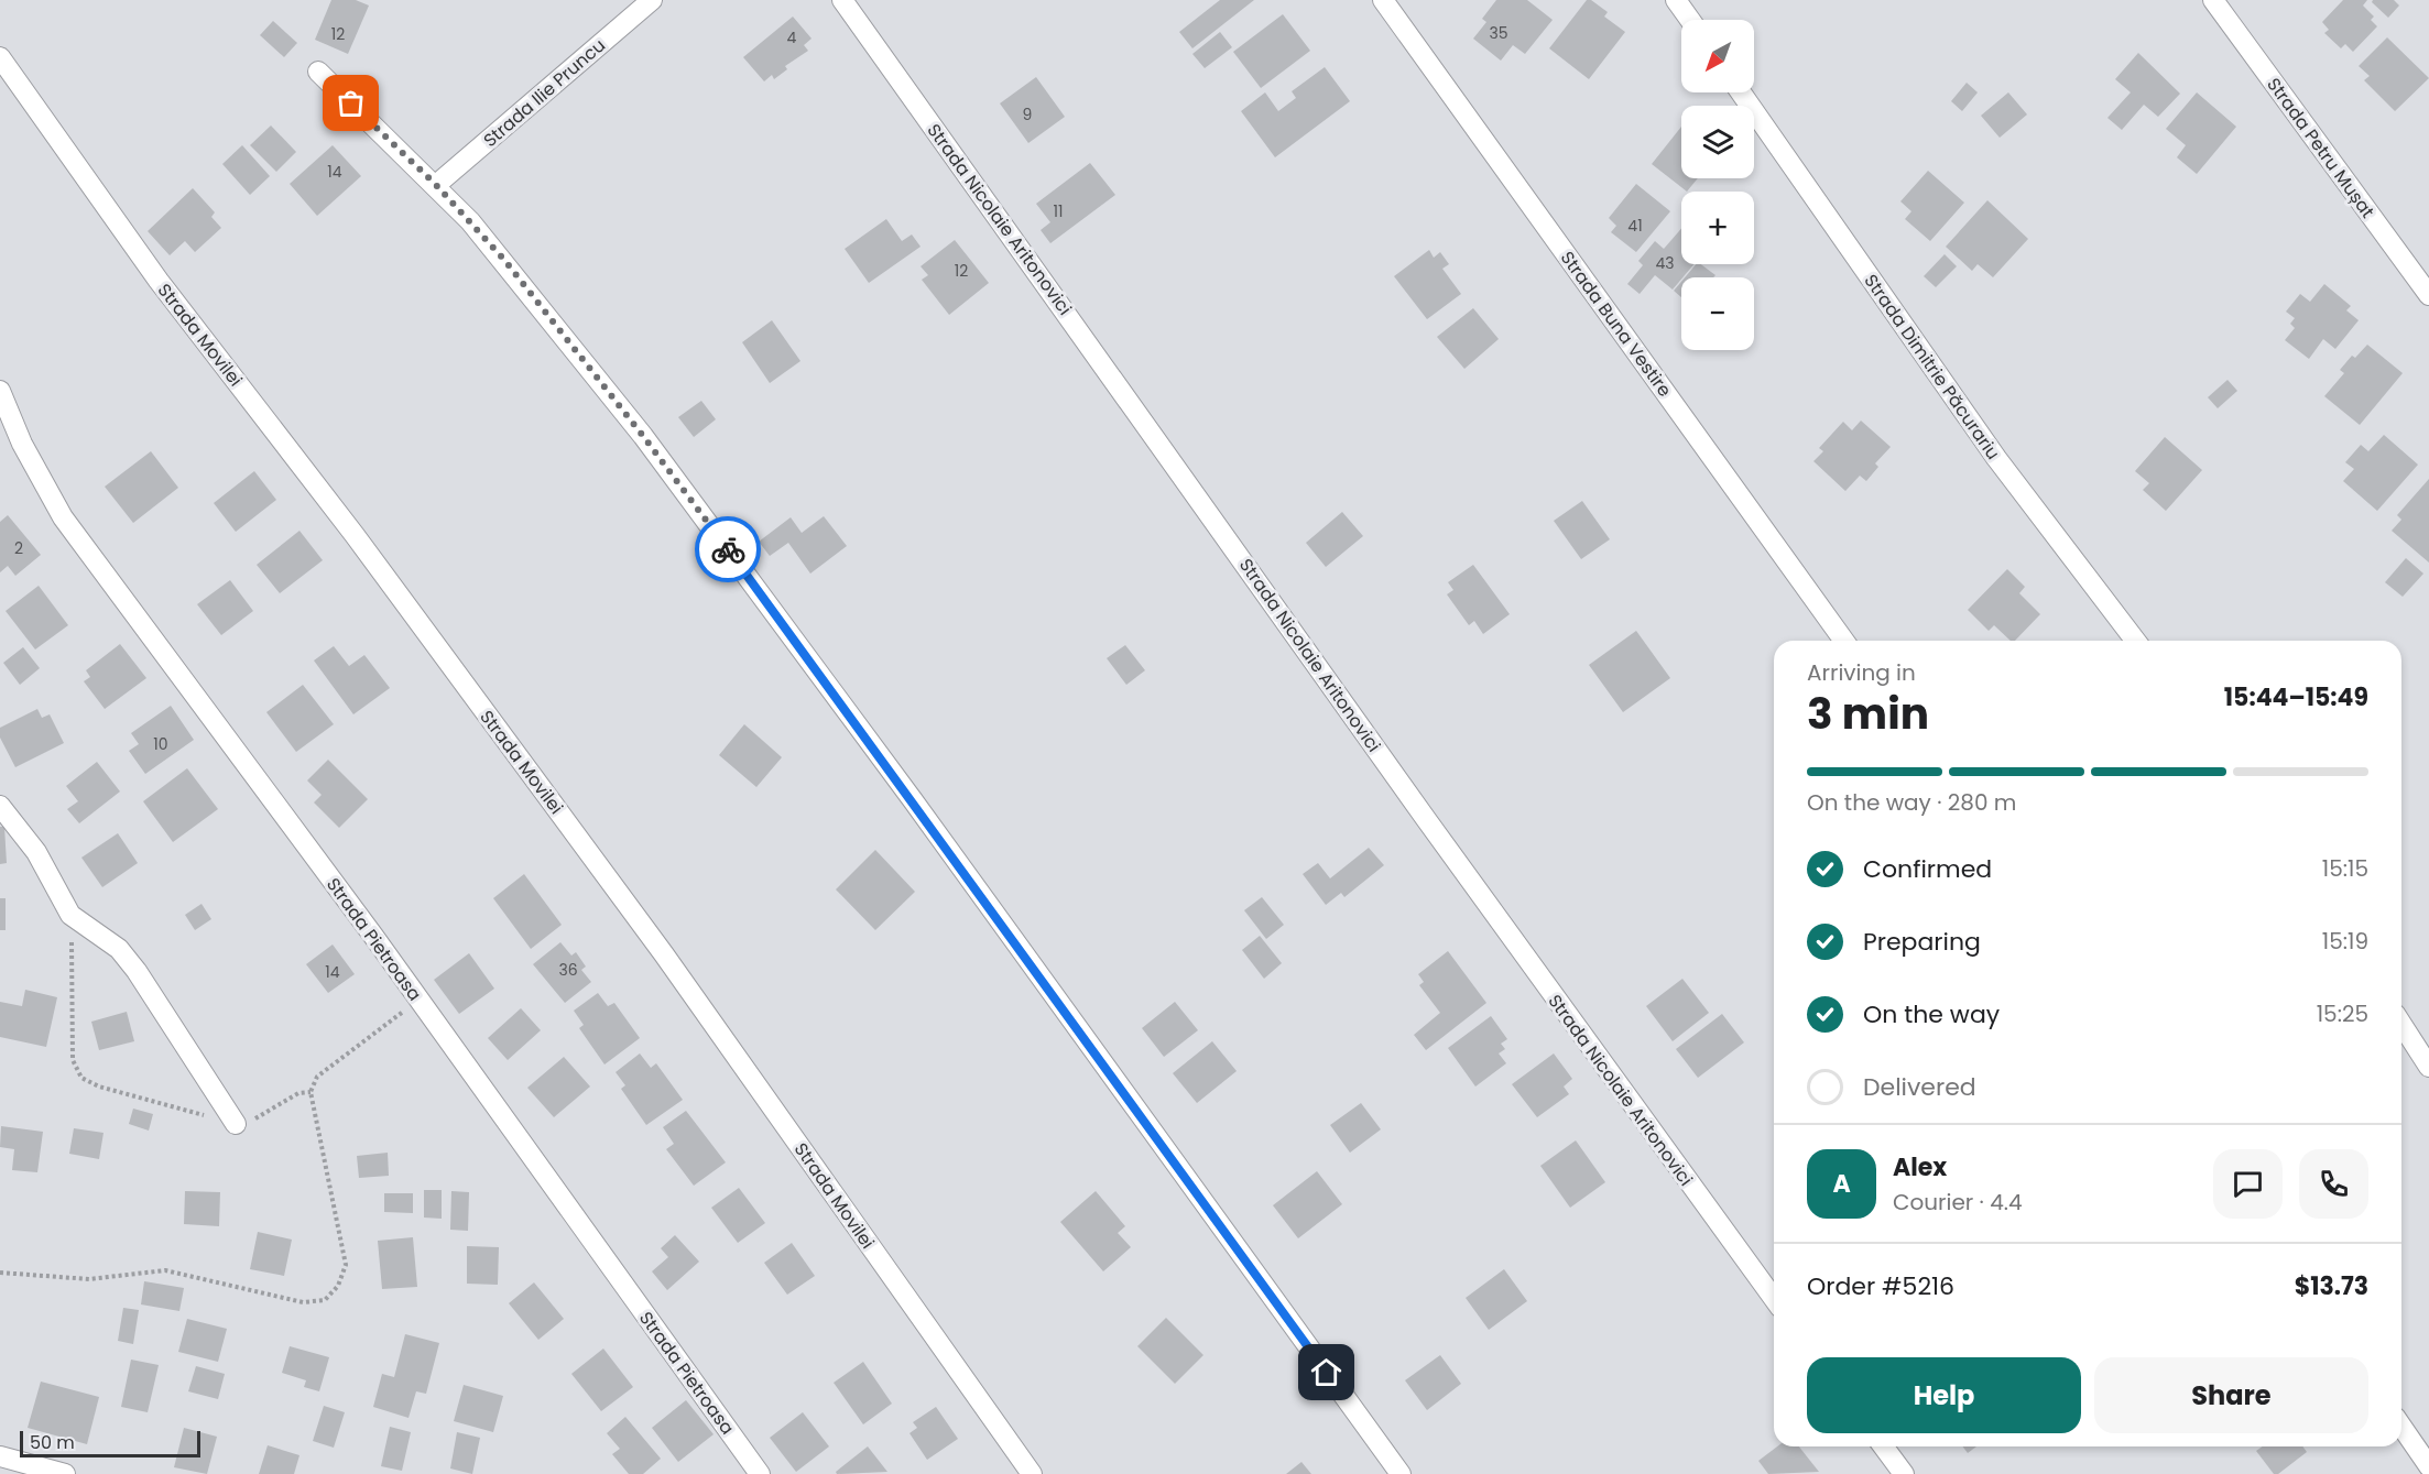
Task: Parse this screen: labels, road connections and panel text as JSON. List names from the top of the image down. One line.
{"streets":{"street":["Strada Ilie Pruncu","Strada Petru Mușat","Strada Nicolaie Aritonovici","Strada Buna Vestire","Strada Movilei","Strada Dimitrie Păcurariu","Strada Pietroasa"]},"house_numbers":["35","12","4","9","14","11","41","43","12","2","10","36","14"],"scale_bar":"50 m","north":"bottom left","page":{"map_buttons":["+","−"],"heading":["3 min","Arriving in","15:44–15:49"],"panel":["Alex","Courier · 4.4","Order #5216","$13.73"],"bar":"On the way · 280 m","list":[["Confirmed","15:15"],["Preparing","15:19"],["On the way","15:25"],"Delivered"],"round":"A","buttons":["Help","Share"],"scale":"50 m"}}
